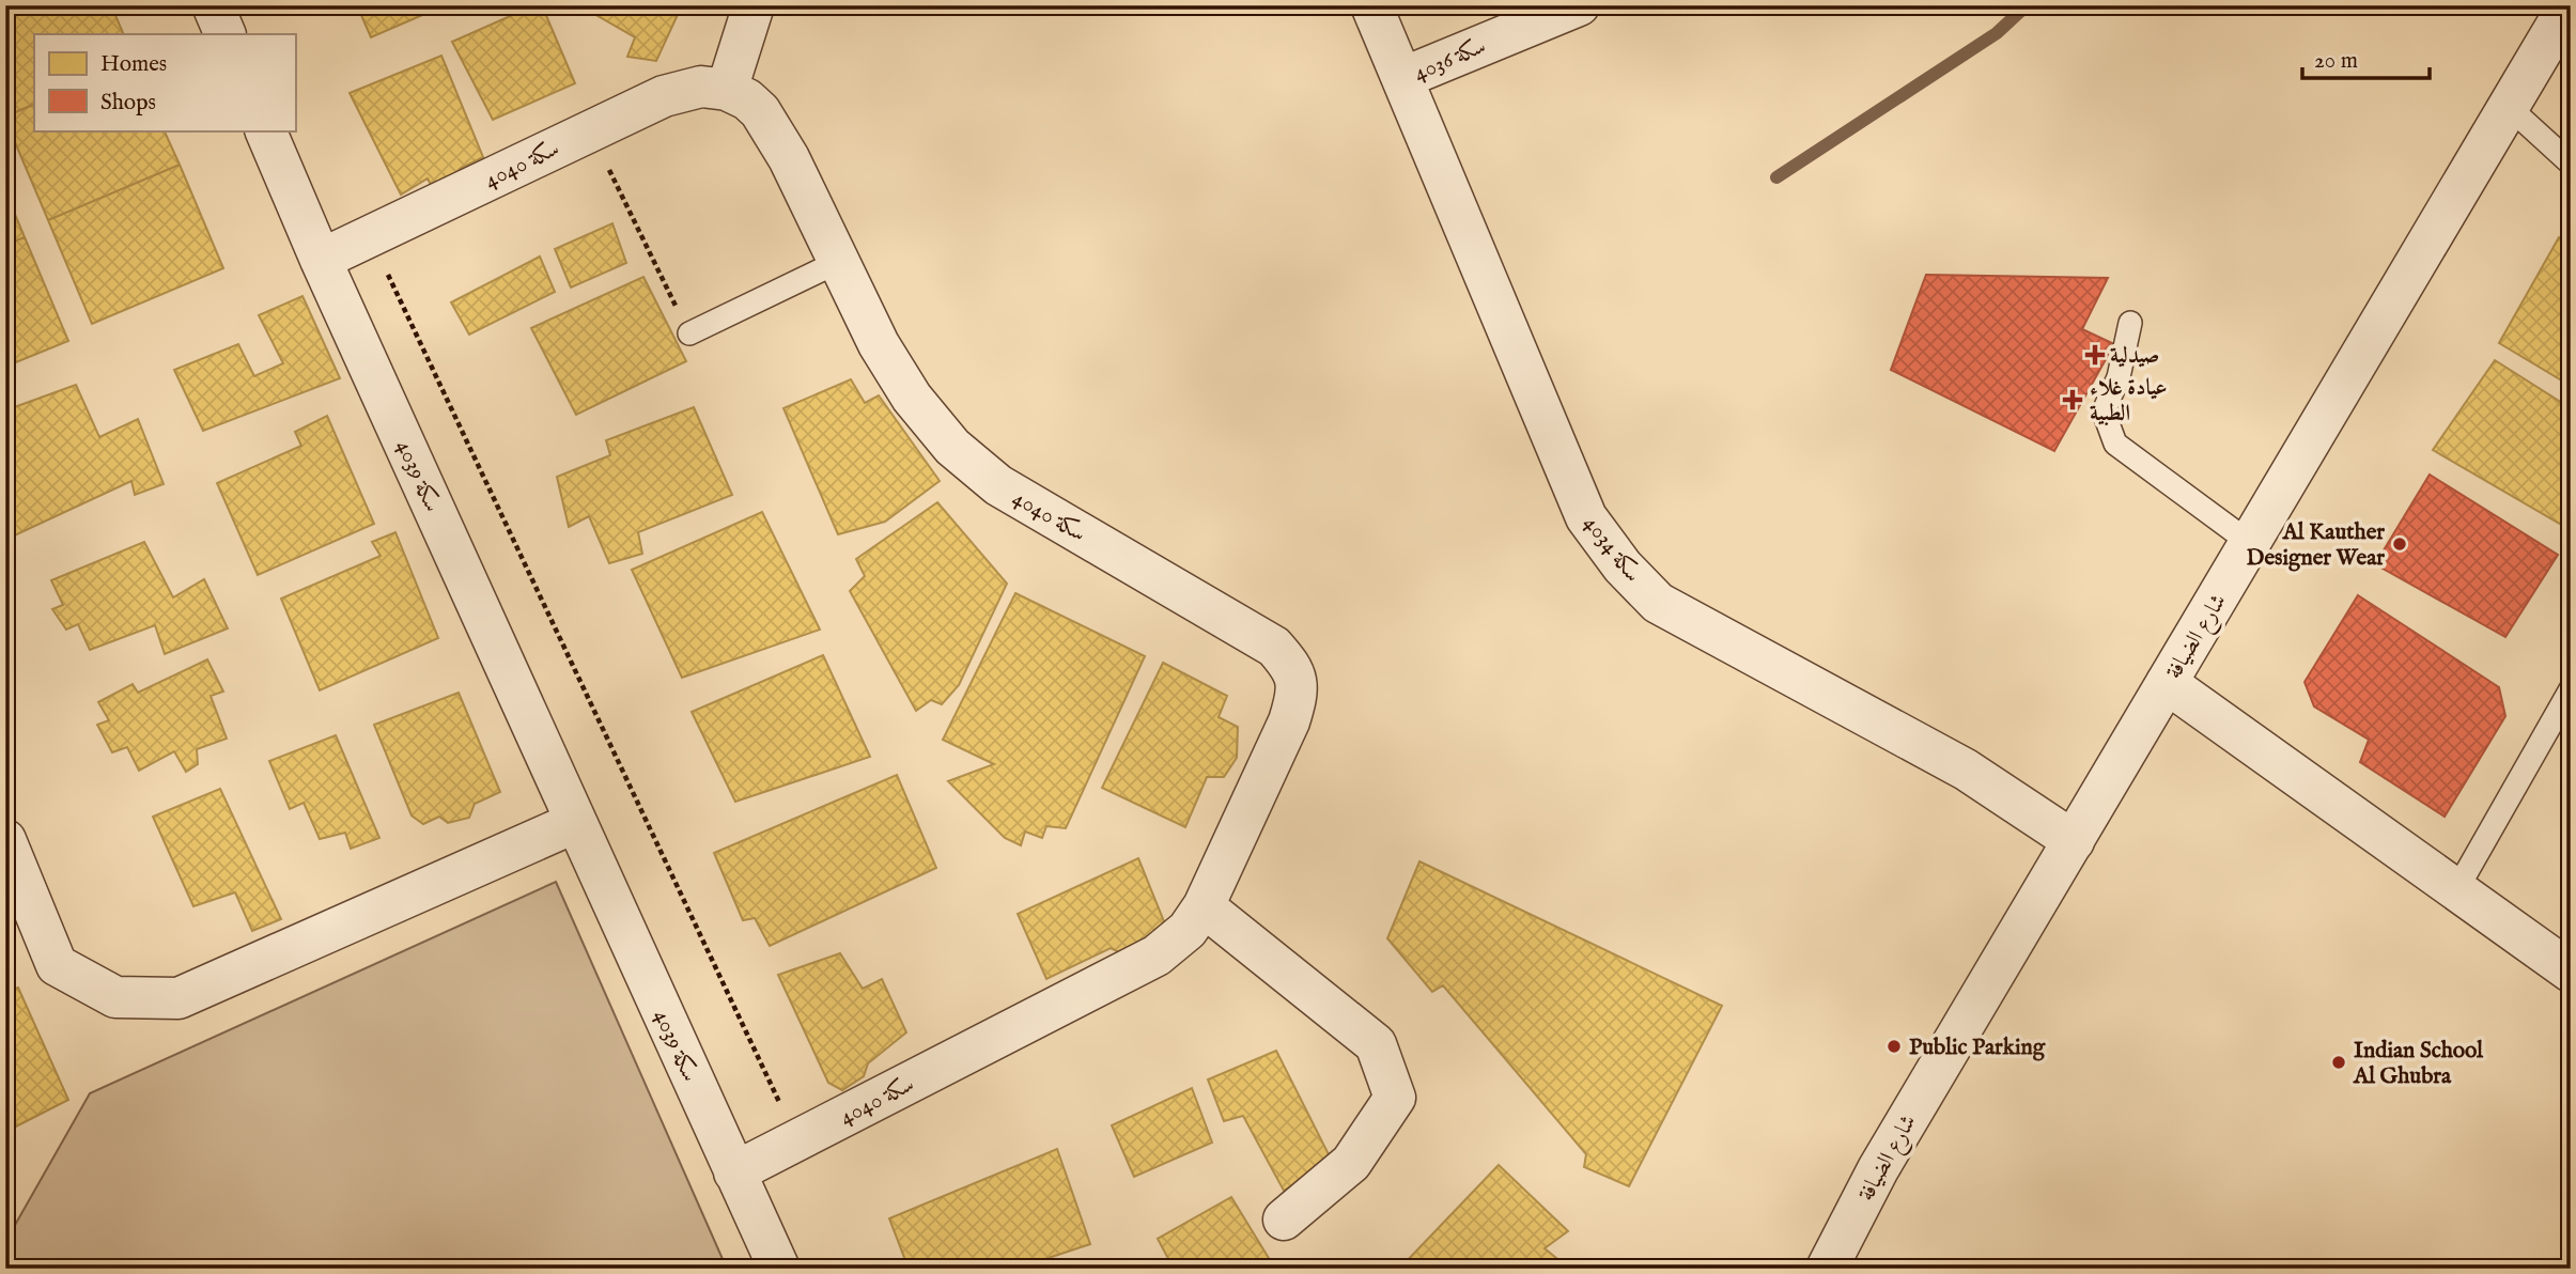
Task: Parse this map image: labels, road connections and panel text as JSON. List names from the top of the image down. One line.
{"streets":{"street":["سكة 4036","سكة 4040","سكة 4039","سكة 4034","شارع الضيافة"]},"crossings":[["سكة 4036","سكة 4034"],["سكة 4040","سكة 4039"],["سكة 4034","شارع الضيافة"]],"places":{"health":["صيدلية","عيادة غلاء الطبية"],"other":["Al Kauther Designer Wear","Public Parking","Indian School Al Ghubra"]},"legend":["Homes","Shops"],"scale_bar":"20 m"}
